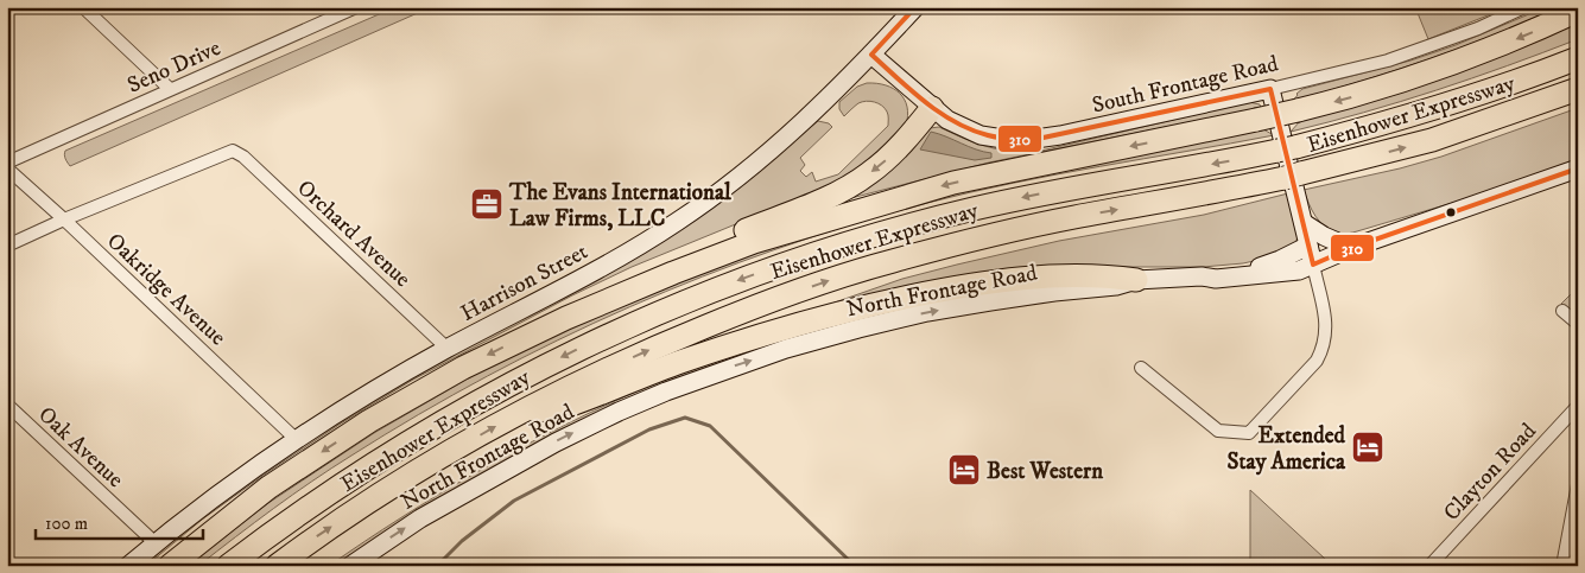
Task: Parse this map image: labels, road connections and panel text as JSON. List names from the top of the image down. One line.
{"streets":{"highway":["Eisenhower Expressway"],"main road":["South Frontage Road","Harrison Street","North Frontage Road"],"street":["Seno Drive","Orchard Avenue","Oakridge Avenue","Oak Avenue","Clayton Road"]},"crossings":[["South Frontage Road","Harrison Street"],["Orchard Avenue","Harrison Street"],["Orchard Avenue","Oakridge Avenue"],["Harrison Street","Oakridge Avenue"],["Harrison Street","Oak Avenue"]],"one_way":["North Frontage Road"],"places":{"office":["The Evans International Law Firms, LLC"],"hotel":["Extended Stay America","Best Western"]},"lines":["transit line 310"],"scale_bar":"100 m"}
